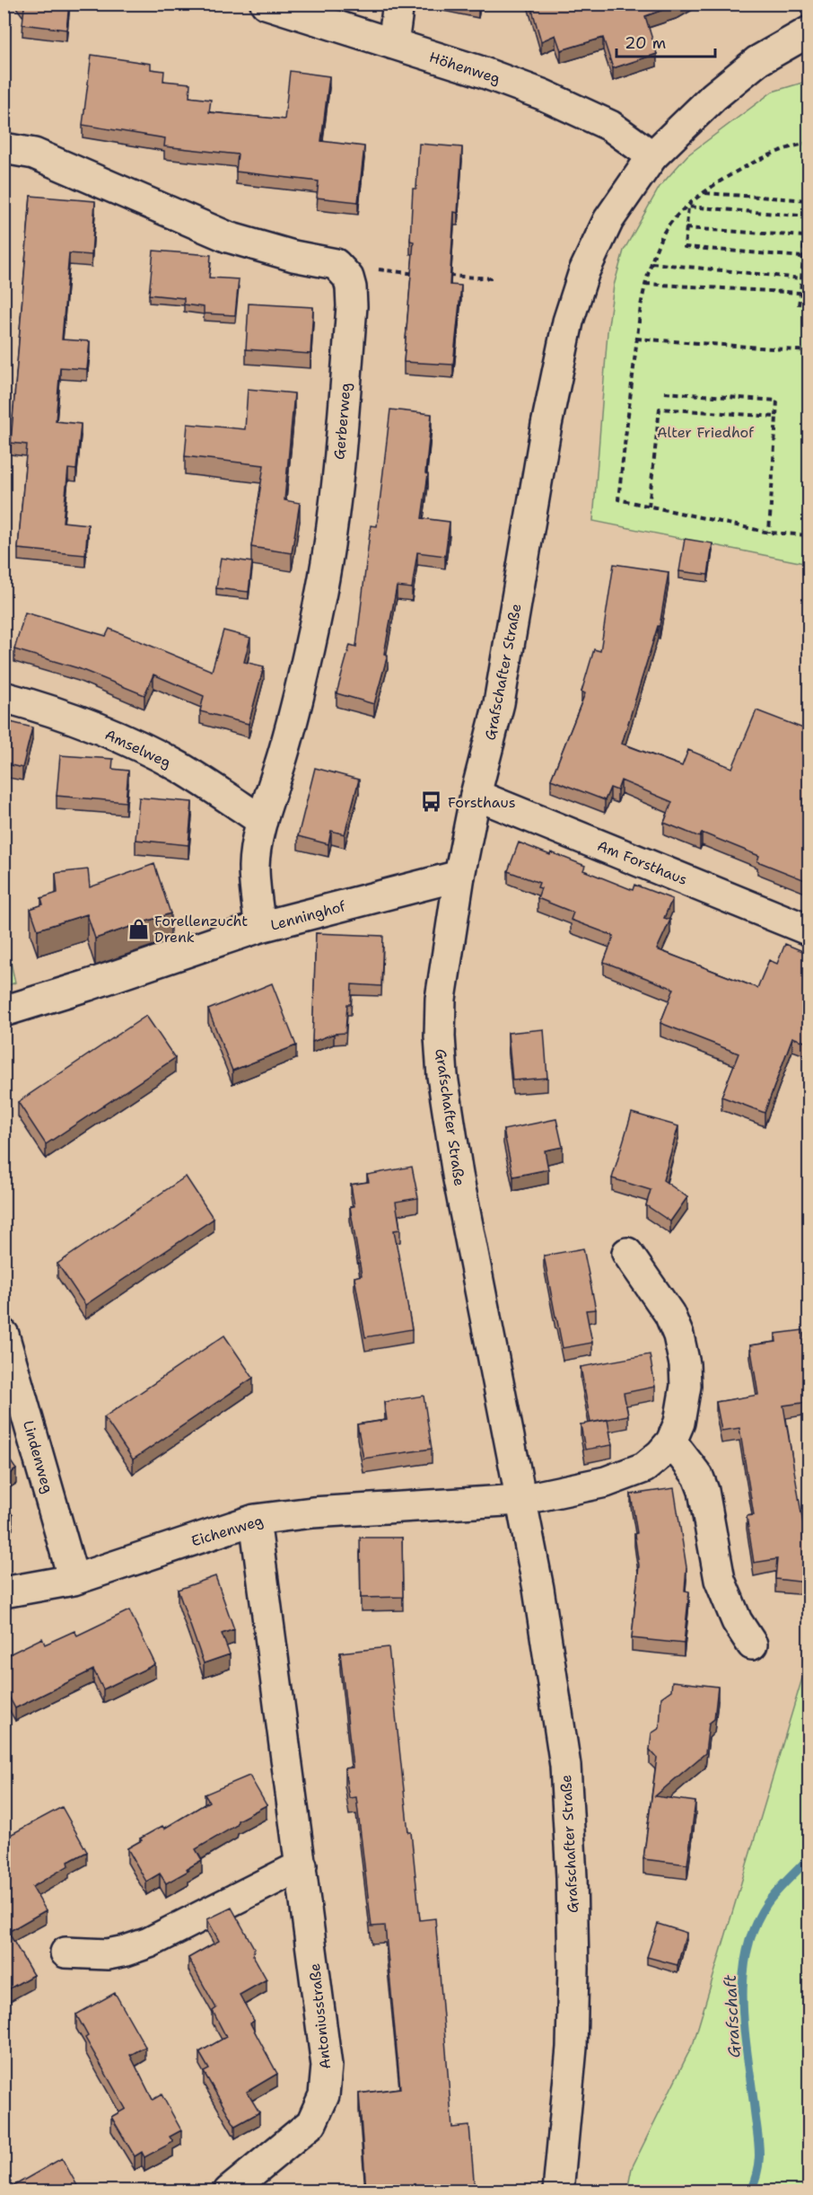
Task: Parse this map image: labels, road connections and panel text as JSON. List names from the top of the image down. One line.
{"streets":{"street":["Höhenweg","Gerberweg","Grafschafter Straße","Amselweg","Am Forsthaus","Lenninghof","Lindenweg","Eichenweg","Antoniusstraße"]},"crossings":[["Höhenweg","Grafschafter Straße"],["Gerberweg","Amselweg"],["Gerberweg","Lenninghof"],["Grafschafter Straße","Am Forsthaus"],["Grafschafter Straße","Lenninghof"],["Grafschafter Straße","Eichenweg"],["Lindenweg","Eichenweg"],["Eichenweg","Antoniusstraße"]],"water":["Grafschaft"],"parks":["Alter Friedhof"],"places":{"bus stop":["Forsthaus"],"shop":["Forellenzucht Drenk"]},"scale_bar":"20 m"}
